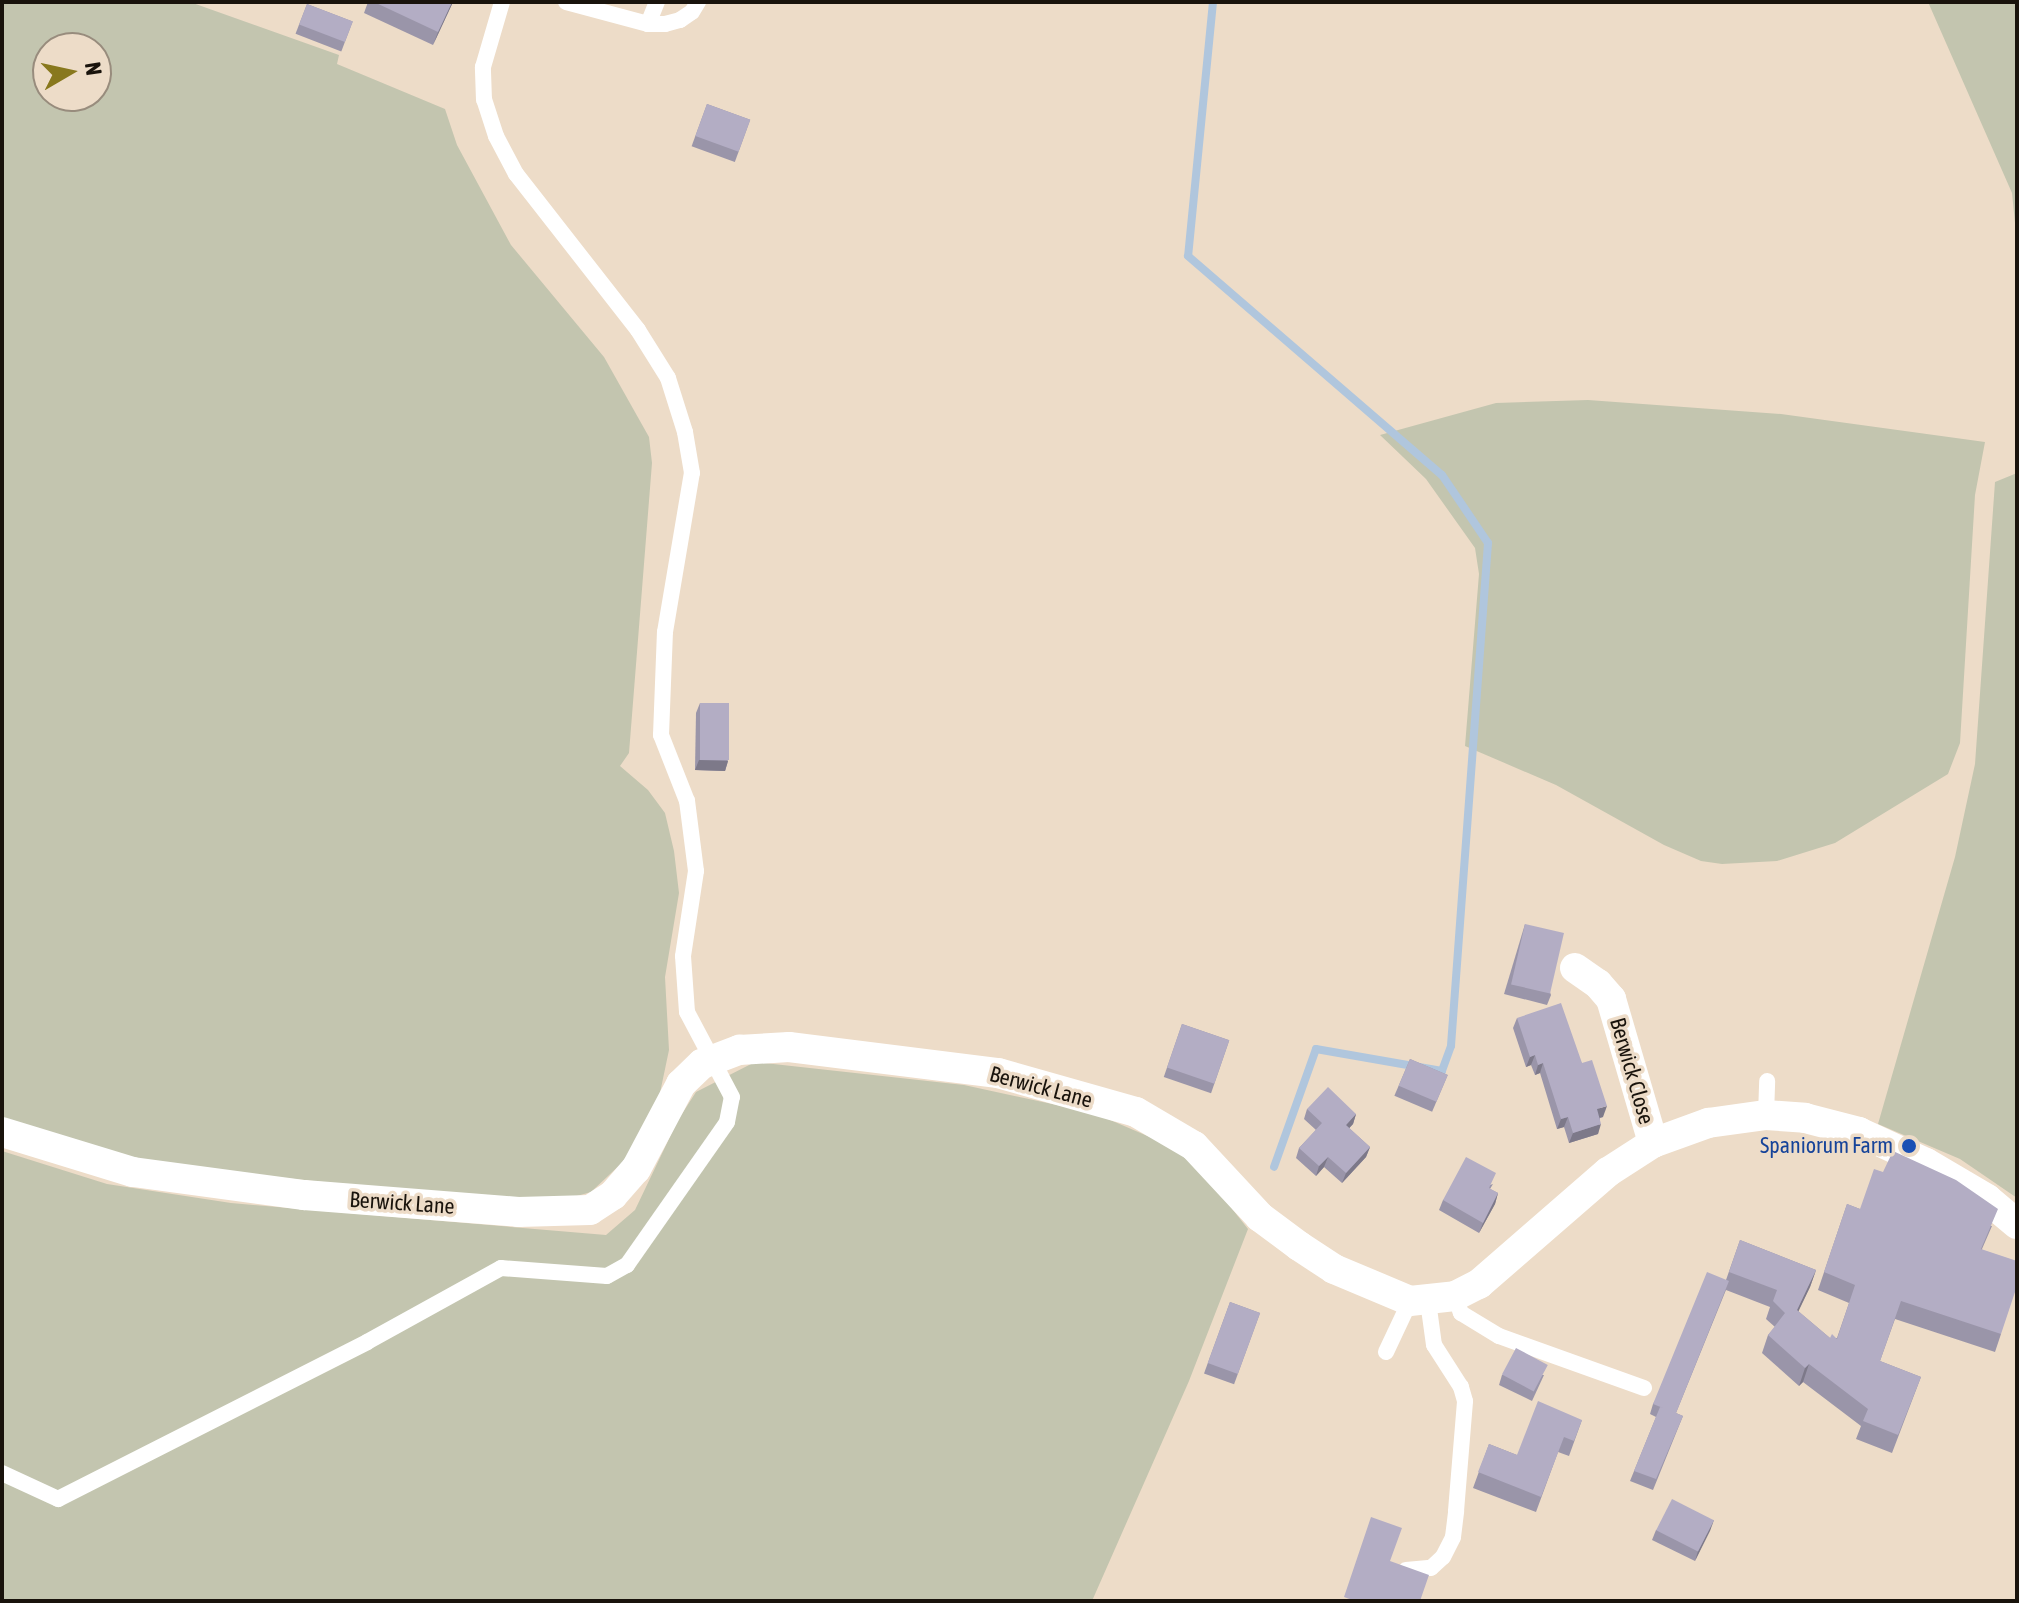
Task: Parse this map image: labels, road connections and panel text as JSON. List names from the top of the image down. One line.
{"streets":{"street":["Berwick Close","Berwick Lane"]},"places":["Spaniorum Farm"],"north":"right"}
